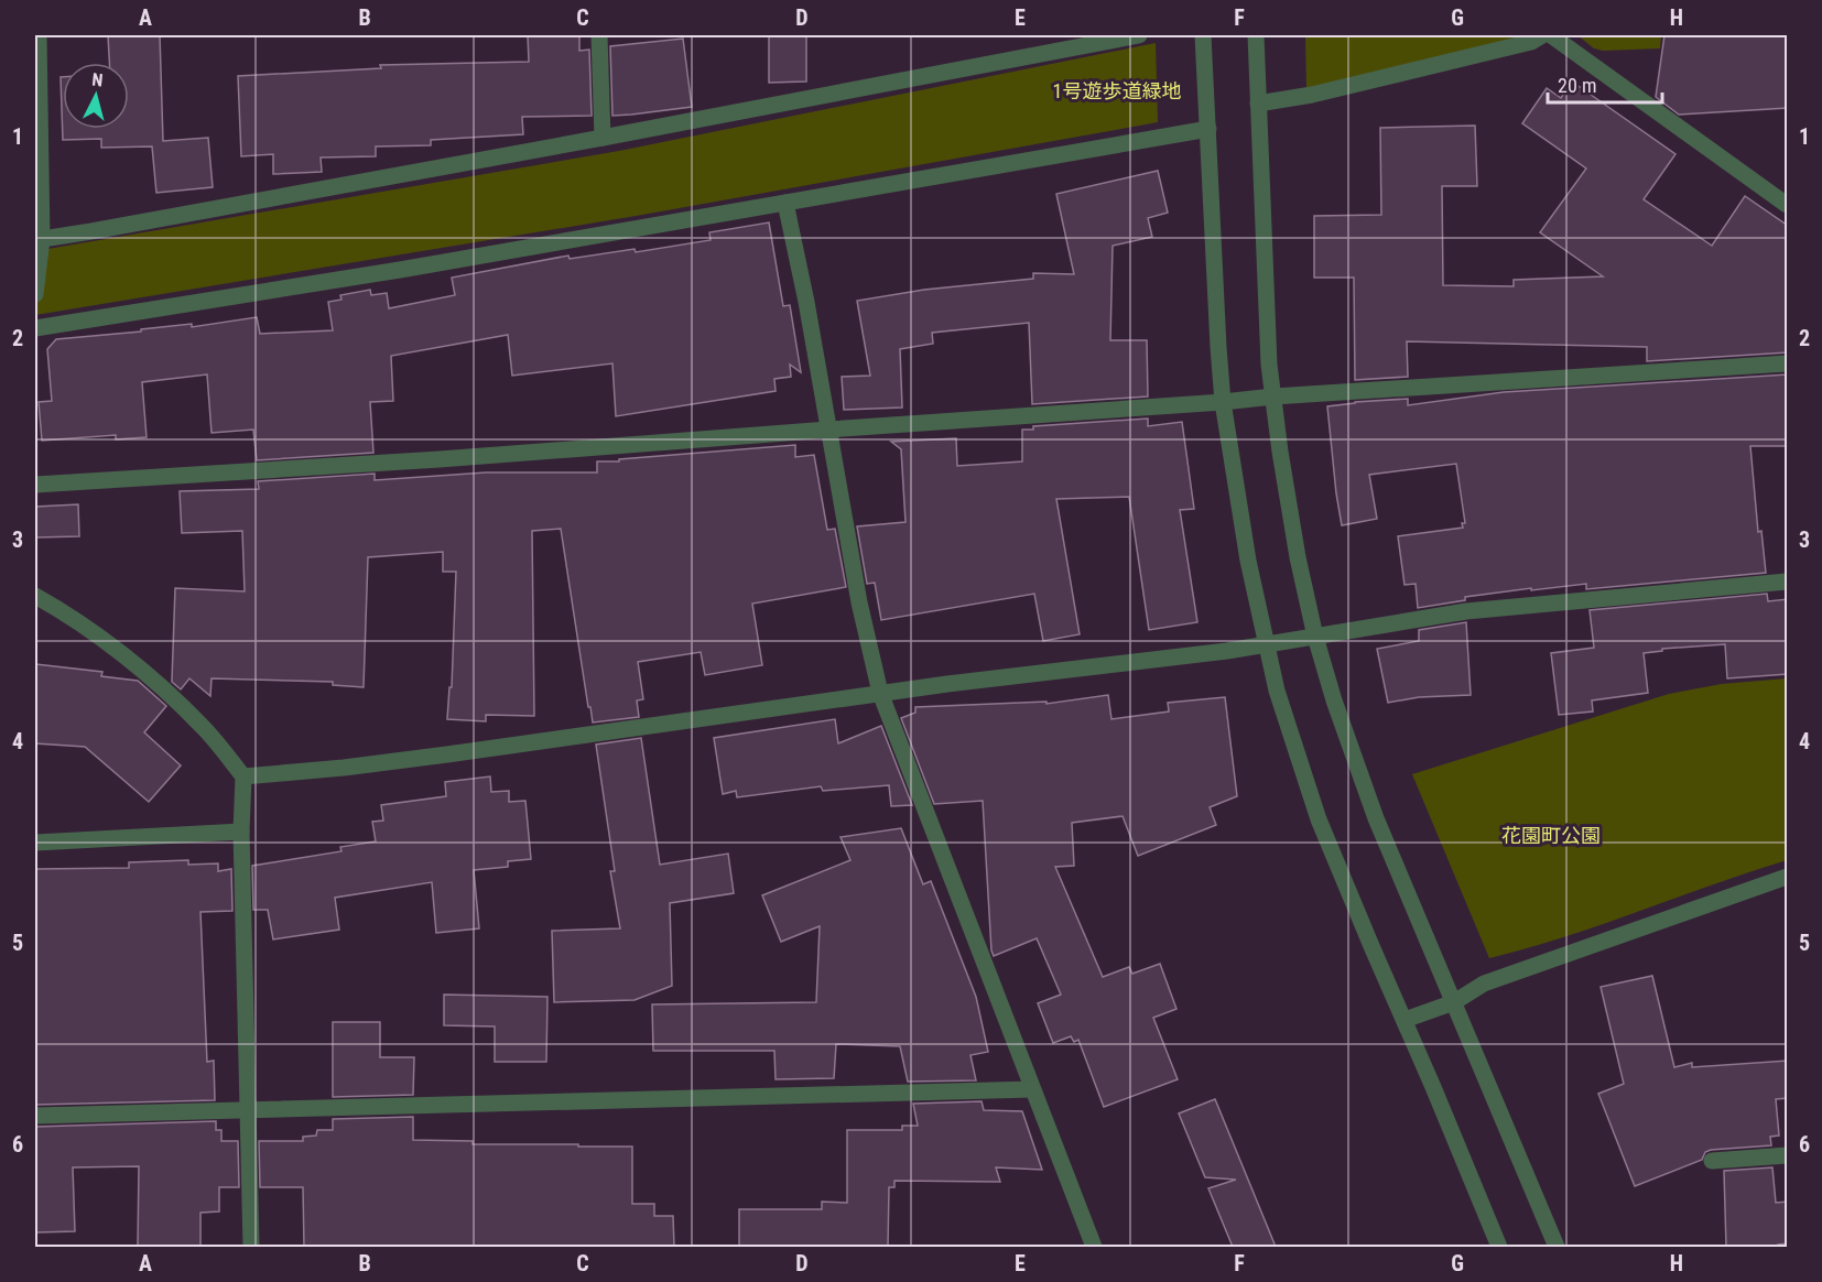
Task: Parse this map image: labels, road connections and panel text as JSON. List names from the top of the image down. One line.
{"parks":["1号遊歩道緑地","花園町公園"],"scale_bar":"20 m","north":"top","grid":{"columns":["A","B","C","D","E","F","G","H"],"rows":["1","2","3","4","5","6"]}}
